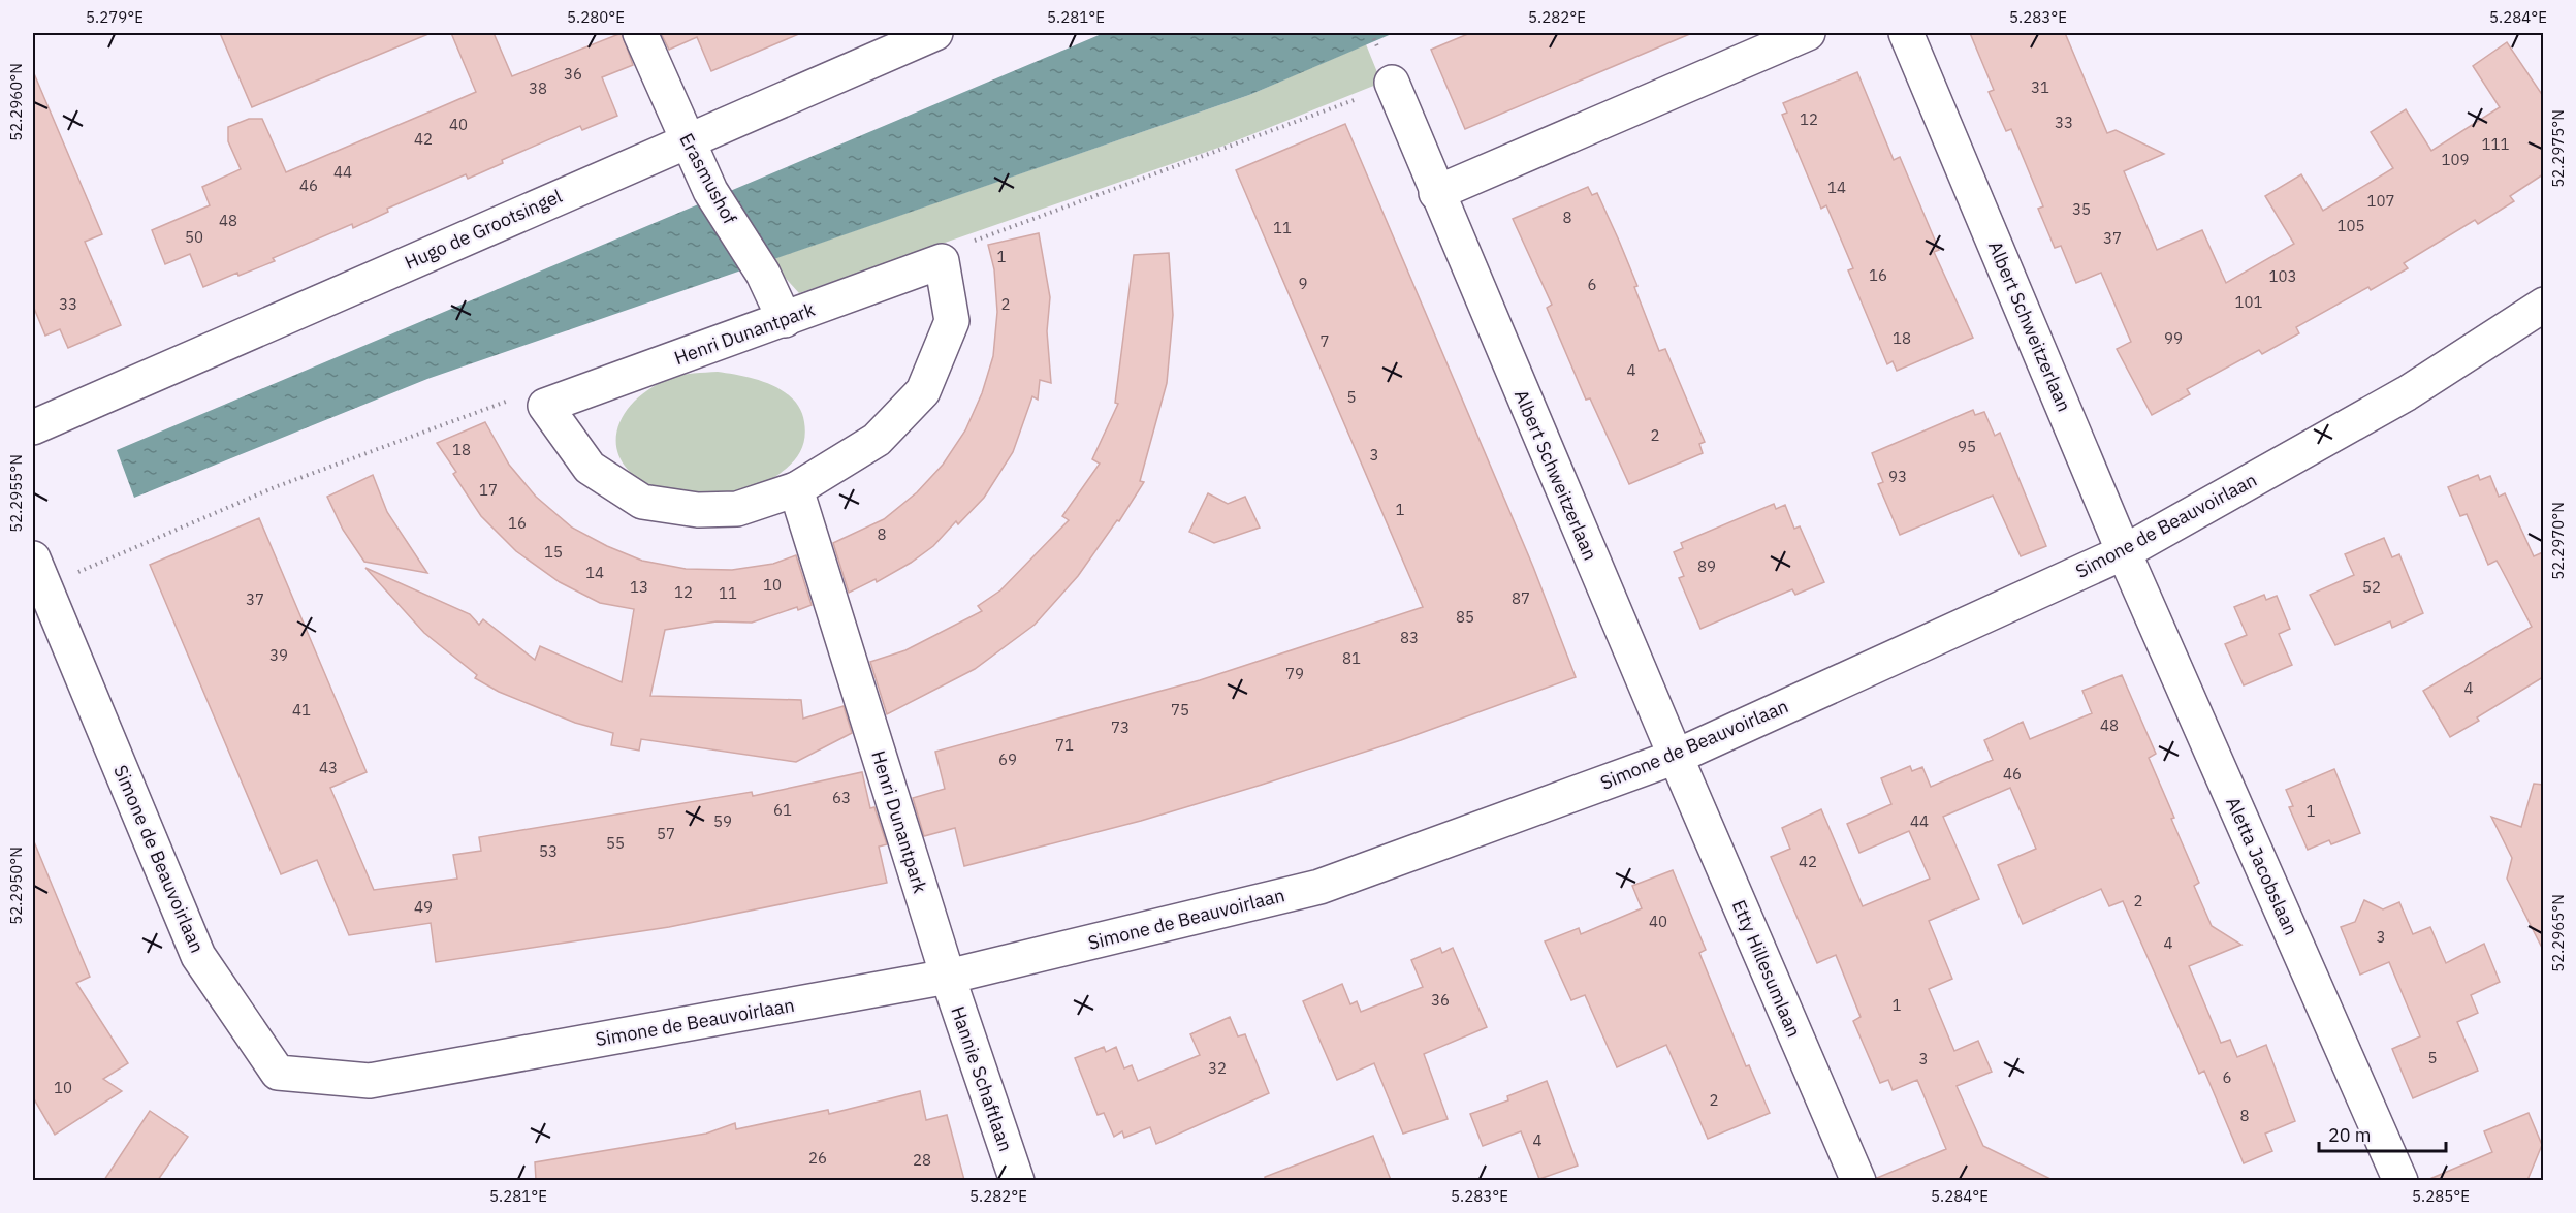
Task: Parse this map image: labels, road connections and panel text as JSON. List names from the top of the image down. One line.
{"streets":{"street":["Erasmushof","Hugo de Grootsingel","Albert Schweitzerlaan","Henri Dunantpark","Simone de Beauvoirlaan","Aletta Jacobslaan","Etty Hillesumlaan","Hannie Schaftlaan"]},"crossings":[["Erasmushof","Hugo de Grootsingel"],["Erasmushof","Henri Dunantpark"],["Albert Schweitzerlaan","Simone de Beauvoirlaan"],["Albert Schweitzerlaan","Aletta Jacobslaan"],["Albert Schweitzerlaan","Etty Hillesumlaan"],["Henri Dunantpark","Simone de Beauvoirlaan"],["Henri Dunantpark","Hannie Schaftlaan"],["Simone de Beauvoirlaan","Aletta Jacobslaan"],["Simone de Beauvoirlaan","Etty Hillesumlaan"],["Simone de Beauvoirlaan","Hannie Schaftlaan"]],"house_numbers":["36","31","38","12","33","40","42","111","109","44","46","14","107","35","8","48","105","11","50","37","1","16","103","9","6","101","33","2","18","99","7","4","5","2","95","18","3","93","17","1","16","8","15","89","14","10","13","52","12","11","87","37","85","83","39","81","79","4","41","75","48","73","71","69","43","46","63","61","1","59","44","57","55","53","42","2","49","40","3","4","36","1","5","3","32","6","10","2","8","4","26","28"],"scale_bar":"20 m","coordinates":["5.279°E","5.280°E","5.281°E","5.282°E","5.283°E","5.284°E","52.2960°N","52.2975°N","52.2955°N","52.2970°N","52.2950°N","52.2965°N","5.285°E"]}
